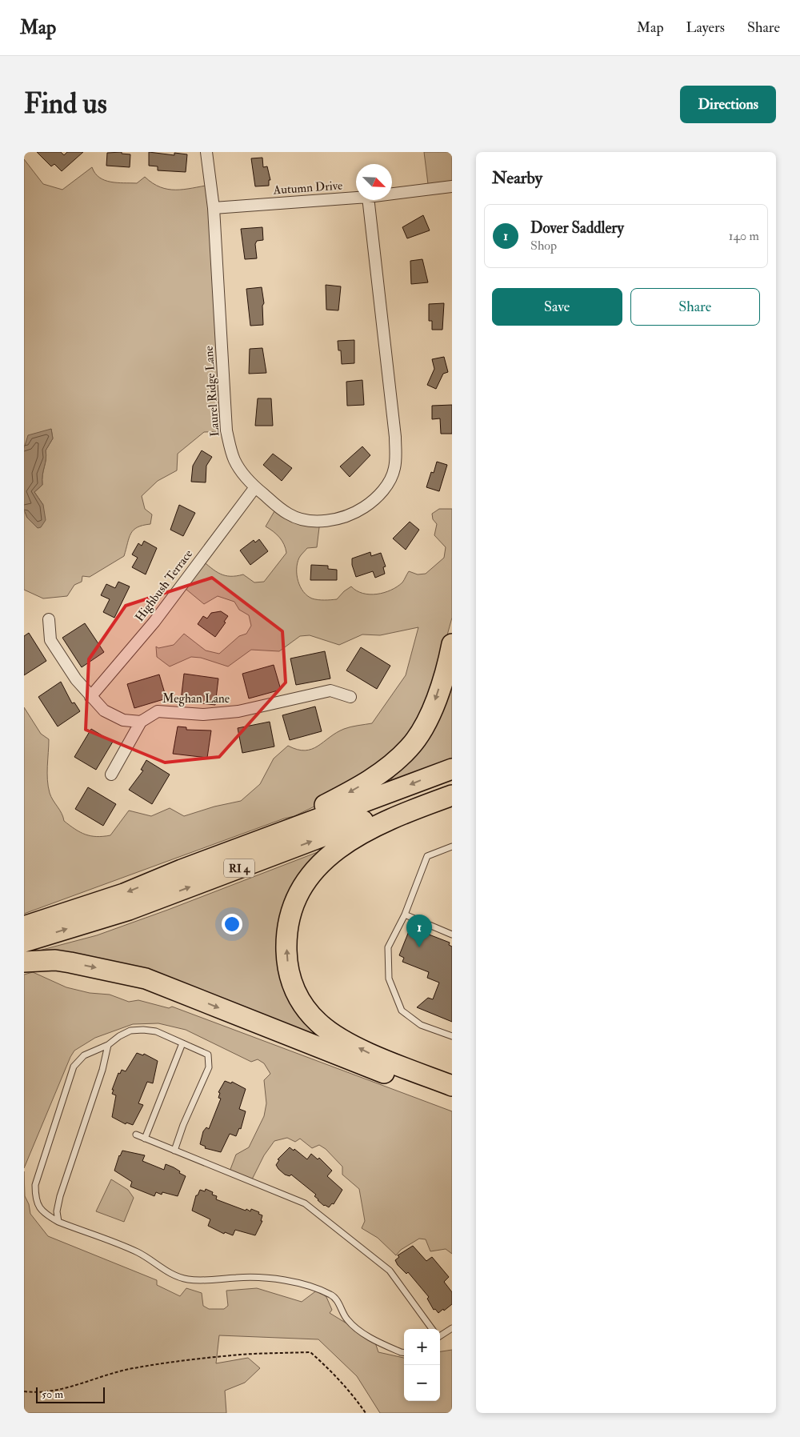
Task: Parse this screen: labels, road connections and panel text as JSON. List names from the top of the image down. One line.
{"streets":{"highway":["RI 4"],"street":["Autumn Drive","Laurel Ridge Lane","Highbush Terrace","Meghan Lane"]},"crossings":[["Autumn Drive","Laurel Ridge Lane"],["Laurel Ridge Lane","Highbush Terrace"]],"scale_bar":"50 m","north":"bottom right","page":{"header":"Map","nav":["Map","Layers","Share"],"buttons":["Directions",["Save","Share"]],"title":"Find us","heading":"Nearby","list":[{"mark":"1","name":"Dover Saddlery","note":"Shop","value":"140 m"}],"pins":"1","map_buttons":["+","−"],"scale":"50 m"}}
